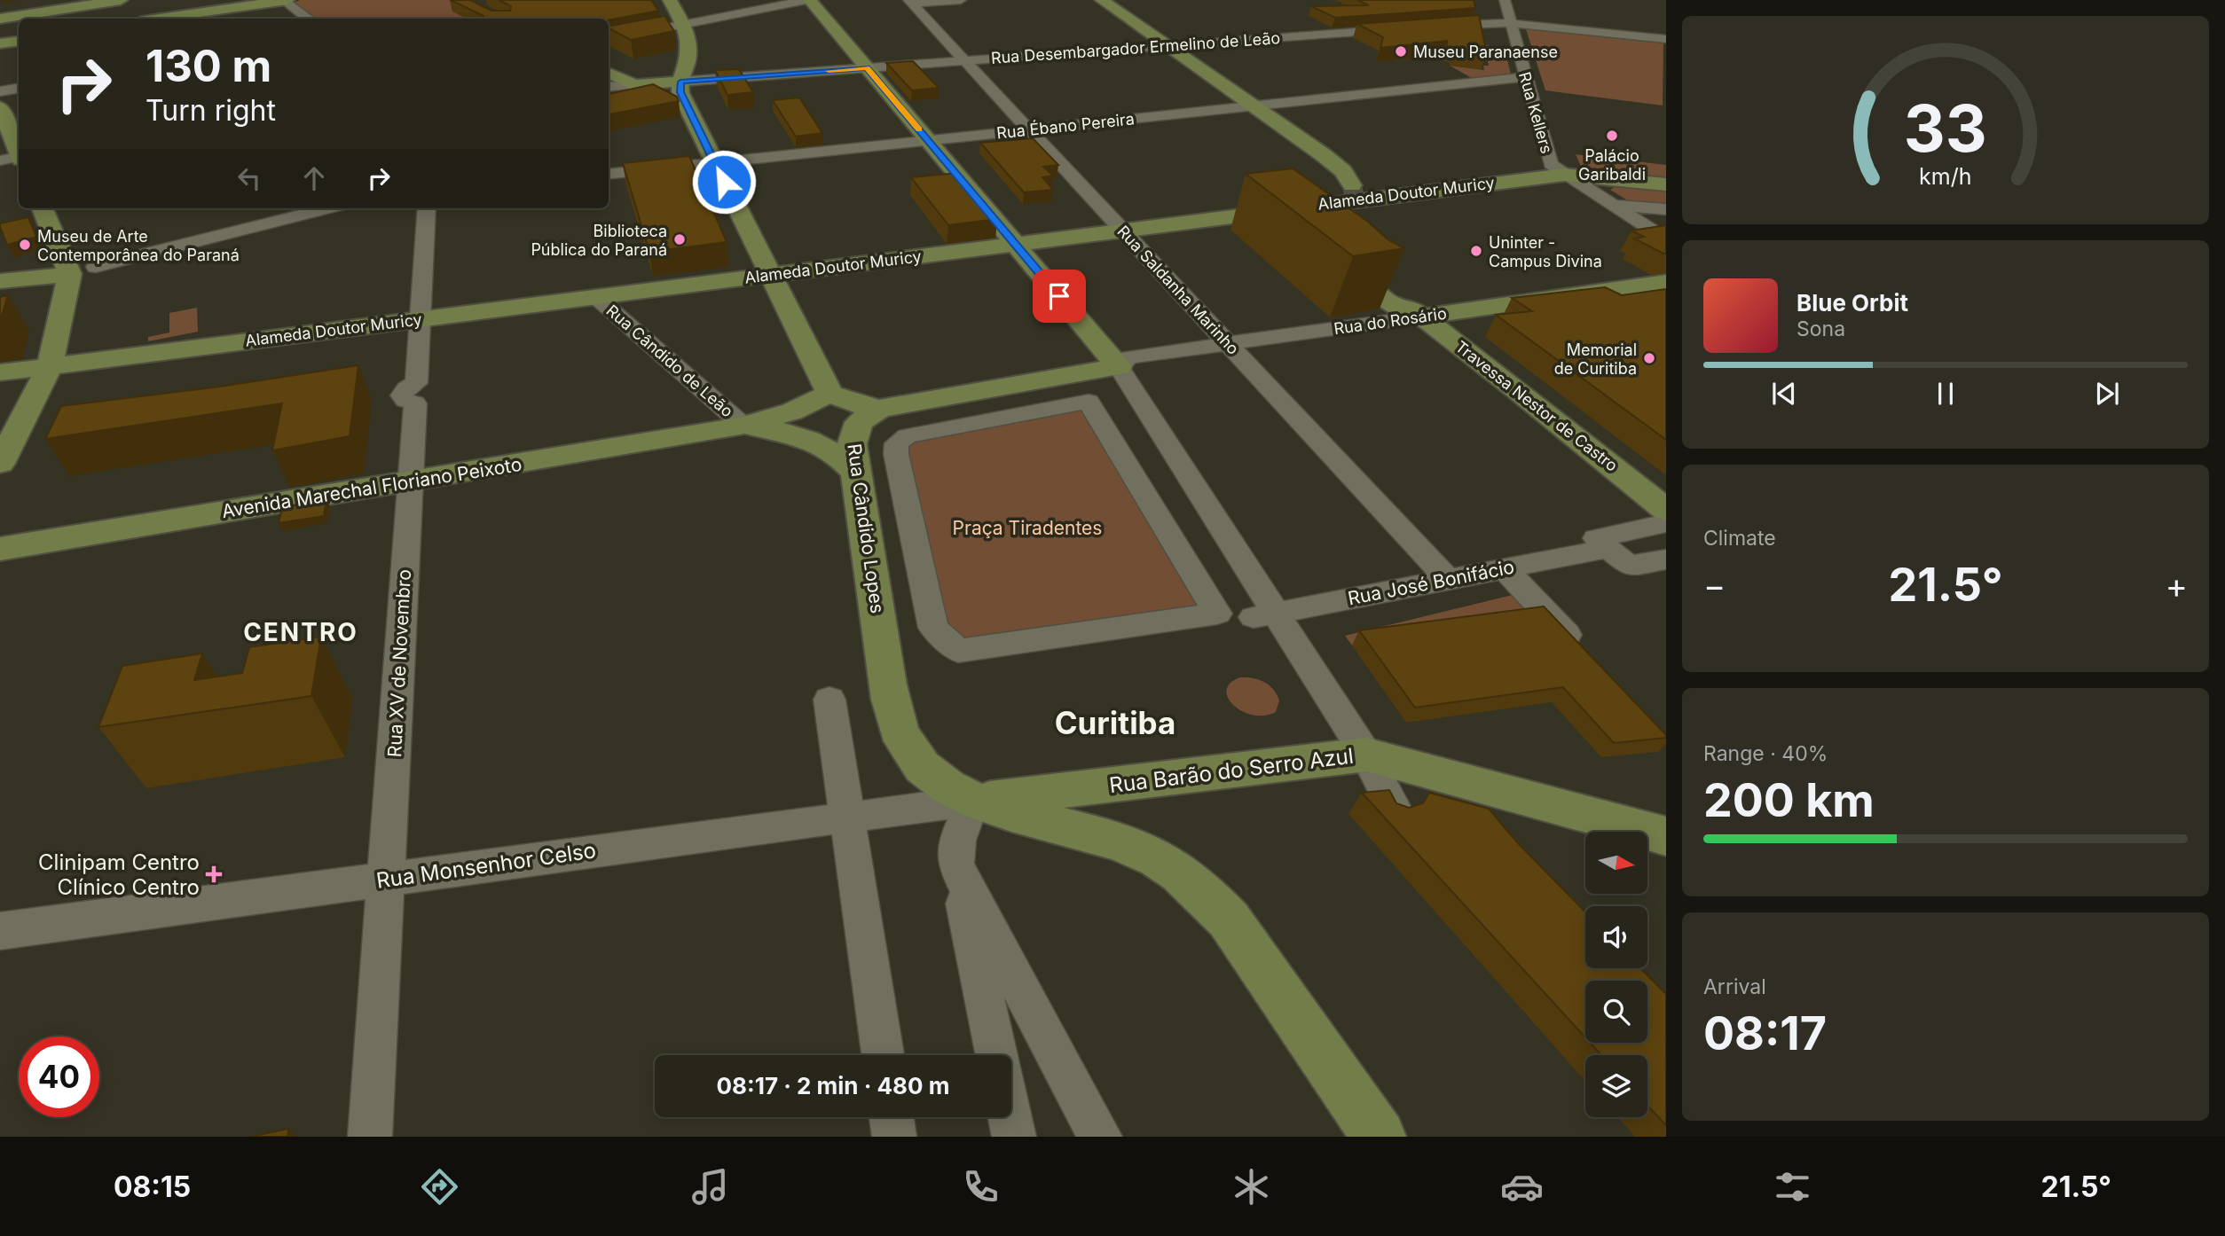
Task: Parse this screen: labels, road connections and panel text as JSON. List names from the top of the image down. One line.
{"streets":{"street":["Rua Desembargador Ermelino de Leão","Rua Kellers","Rua Ébano Pereira","Alameda Doutor Muricy","Rua Saldanha Marinho","Rua do Rosário","Rua Cândido de Leão","Travessa Nestor de Castro","Avenida Marechal Floriano Peixoto","Rua Cândido Lopes","Rua José Bonifácio","Rua XV de Novembro","Rua Barão do Serro Azul","Rua Monsenhor Celso"]},"crossings":[["Rua Desembargador Ermelino de Leão","Rua Saldanha Marinho"],["Rua Kellers","Rua Ébano Pereira"],["Rua Kellers","Alameda Doutor Muricy"],["Rua Ébano Pereira","Rua Saldanha Marinho"],["Alameda Doutor Muricy","Rua Saldanha Marinho"],["Alameda Doutor Muricy","Rua Cândido de Leão"],["Alameda Doutor Muricy","Travessa Nestor de Castro"],["Alameda Doutor Muricy","Rua XV de Novembro"],["Rua Saldanha Marinho","Rua do Rosário"],["Rua Saldanha Marinho","Rua José Bonifácio"],["Rua do Rosário","Travessa Nestor de Castro"],["Rua Cândido de Leão","Avenida Marechal Floriano Peixoto"],["Avenida Marechal Floriano Peixoto","Rua Cândido Lopes"],["Avenida Marechal Floriano Peixoto","Rua XV de Novembro"],["Rua Cândido Lopes","Rua Barão do Serro Azul"],["Rua Cândido Lopes","Rua Monsenhor Celso"],["Rua XV de Novembro","Rua Monsenhor Celso"],["Rua Barão do Serro Azul","Rua Monsenhor Celso"]],"districts":["CENTRO","Curitiba"],"parks":["Praça Tiradentes"],"places":{"other":["Museu Paranaense","Palácio Garibaldi","Biblioteca Pública do Paraná","Museu de Arte Contemporânea do Paraná","Uninter - Campus Divina","Memorial de Curitiba"],"health":["Clinipam Centro Clínico Centro"]},"north":"right","page":{"turn":["130 m","Turn right"],"song":["Blue Orbit","Sona"],"tile":["Climate",["Range · 40%","200 km"],["Arrival","08:17"]],"heat":["−","21.5°","+"],"limit":"40","trip":"08:17 · 2 min · 480 m","tabs":["08:15","21.5°"],"gauge":["33","km/h"]}}
